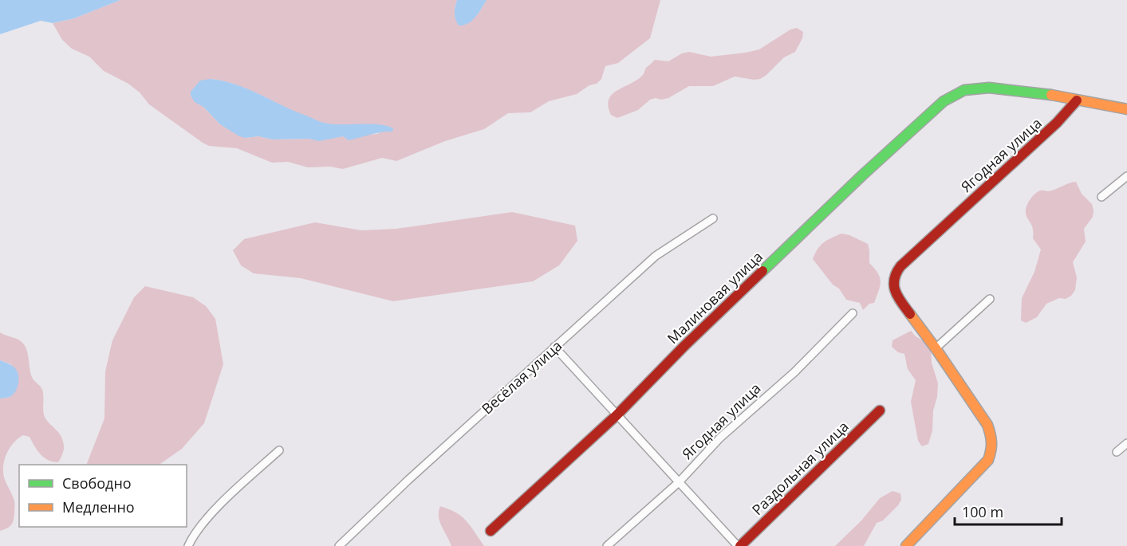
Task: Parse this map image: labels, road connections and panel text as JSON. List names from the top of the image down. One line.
{"streets":{"street":["Ягодная улица","Малиновая улица","Весёлая улица","Раздольная улица"]},"crossings":[["Ягодная улица","Малиновая улица"]],"legend":["Свободно","Медленно"],"scale_bar":"100 m"}
